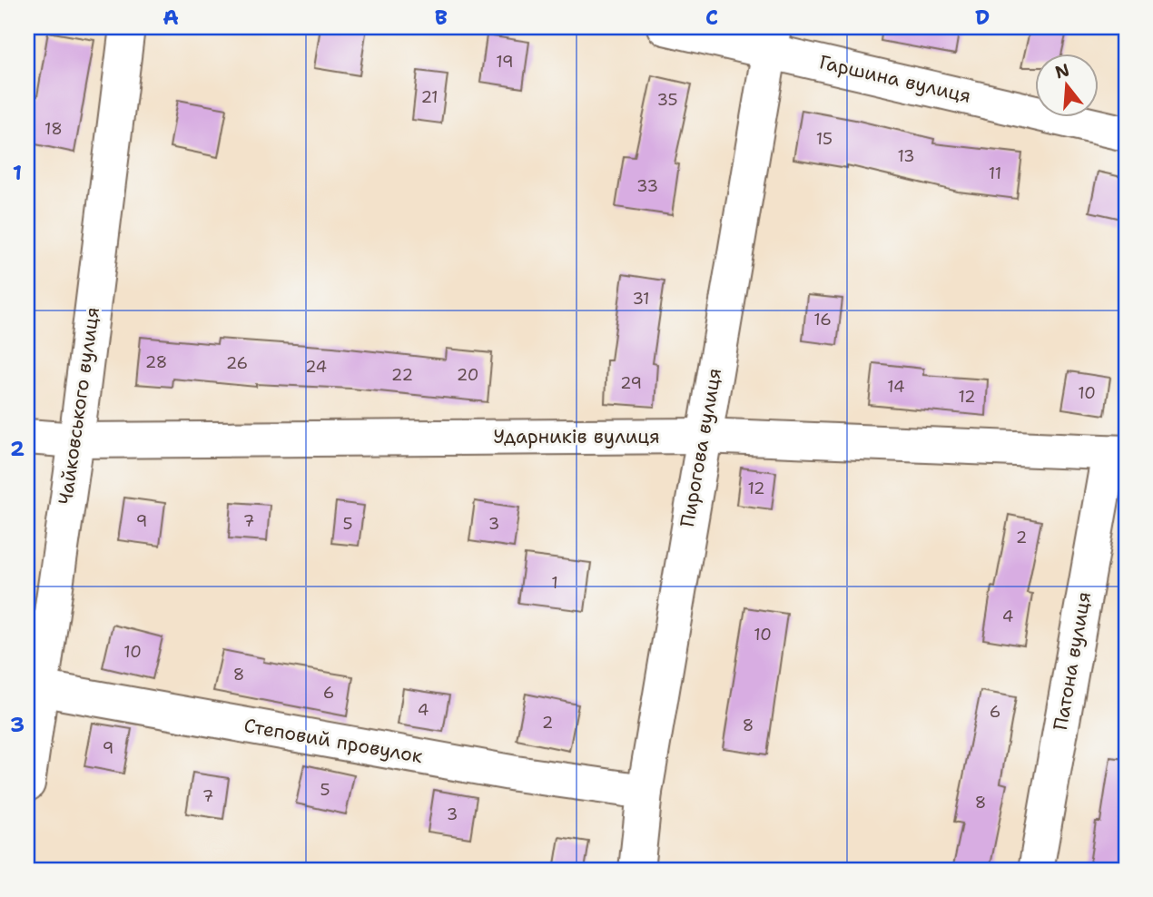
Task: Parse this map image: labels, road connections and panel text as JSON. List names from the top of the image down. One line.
{"streets":{"street":["Гаршина вулиця","Чайковського вулиця","Ударників вулиця","Пирогова вулиця","Патона вулиця","Степовий провулок"]},"crossings":[["Гаршина вулиця","Пирогова вулиця"],["Чайковського вулиця","Ударників вулиця"],["Чайковського вулиця","Степовий провулок"],["Ударників вулиця","Пирогова вулиця"],["Ударників вулиця","Патона вулиця"],["Пирогова вулиця","Степовий провулок"]],"house_numbers":["19","21","35","18","15","13","11","33","31","16","28","26","24","22","20","29","14","10","12","12","9","7","5","3","2","1","4","10","10","8","6","4","6","2","8","9","5","7","8","3"],"north":"top","grid":{"columns":["A","B","C","D"],"rows":["1","2","3"]}}
